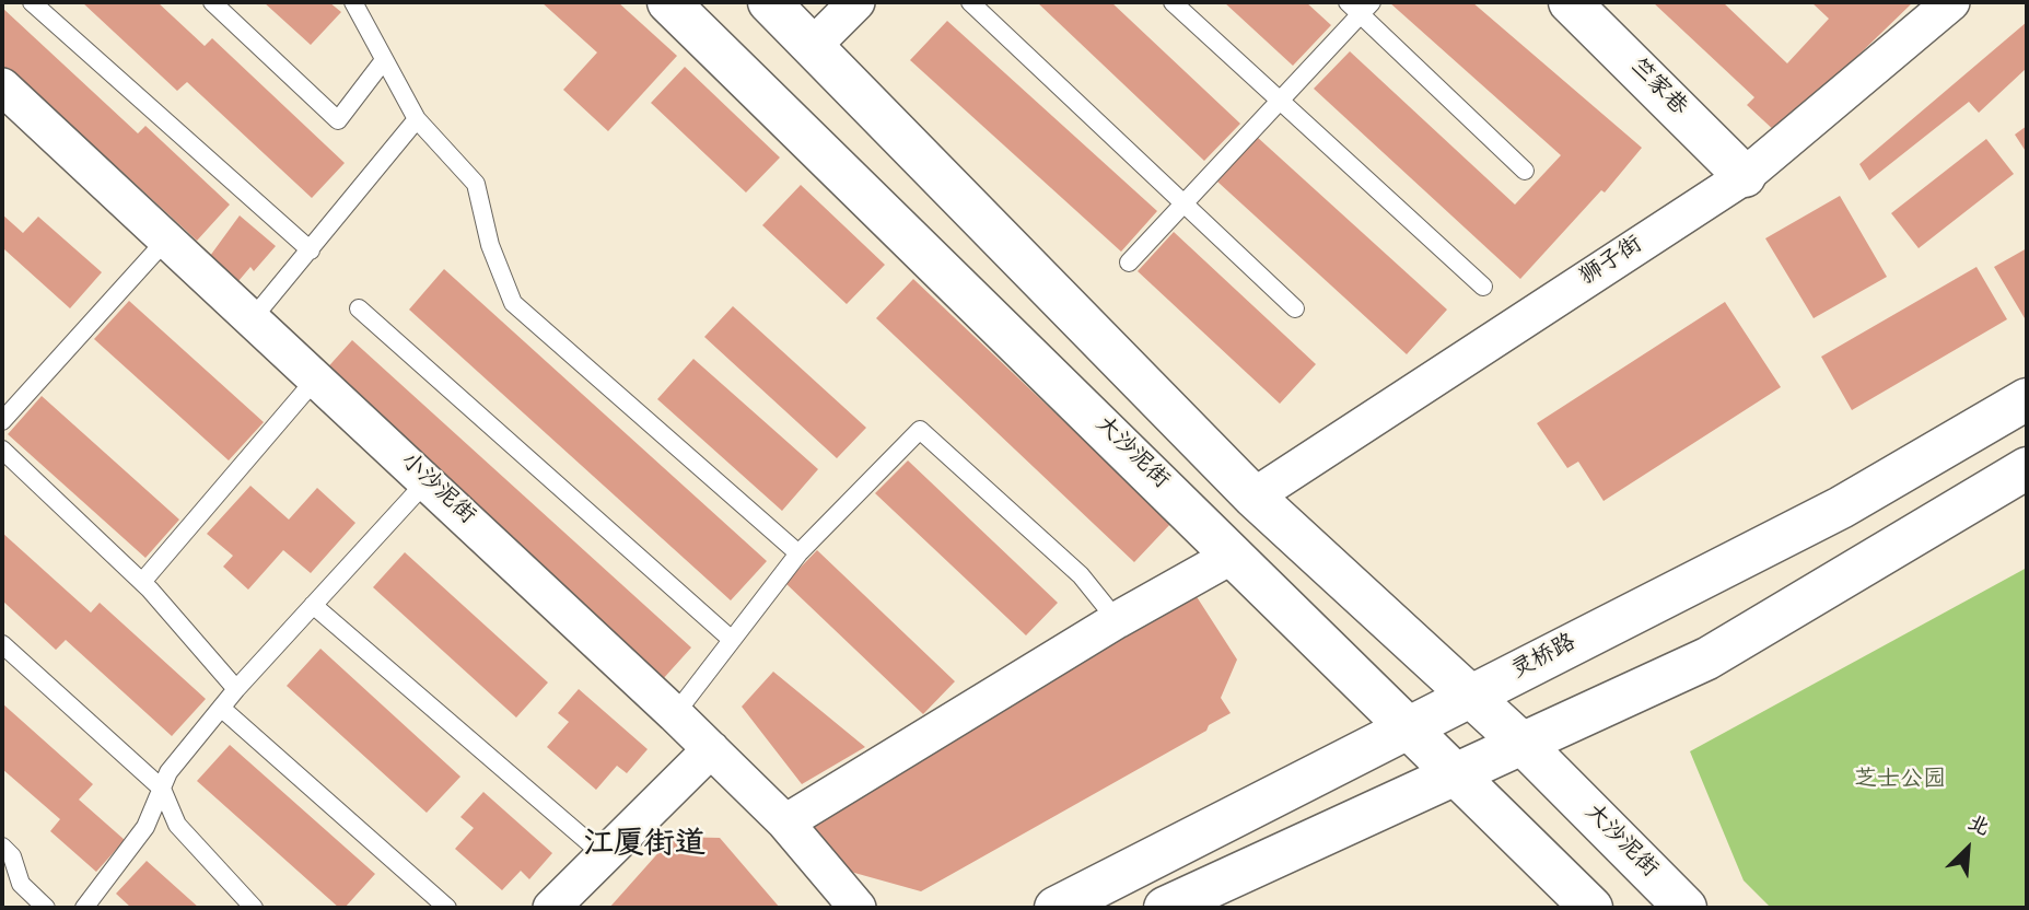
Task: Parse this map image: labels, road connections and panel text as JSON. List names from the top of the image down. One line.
{"streets":{"main road":["竺家巷","大沙泥街","灵桥路"],"street":["狮子街","小沙泥街"]},"crossings":[["竺家巷","狮子街"],["狮子街","大沙泥街"],["大沙泥街","灵桥路"]],"districts":["江厦街道"],"parks":["芝士公园"],"north":"top right"}
